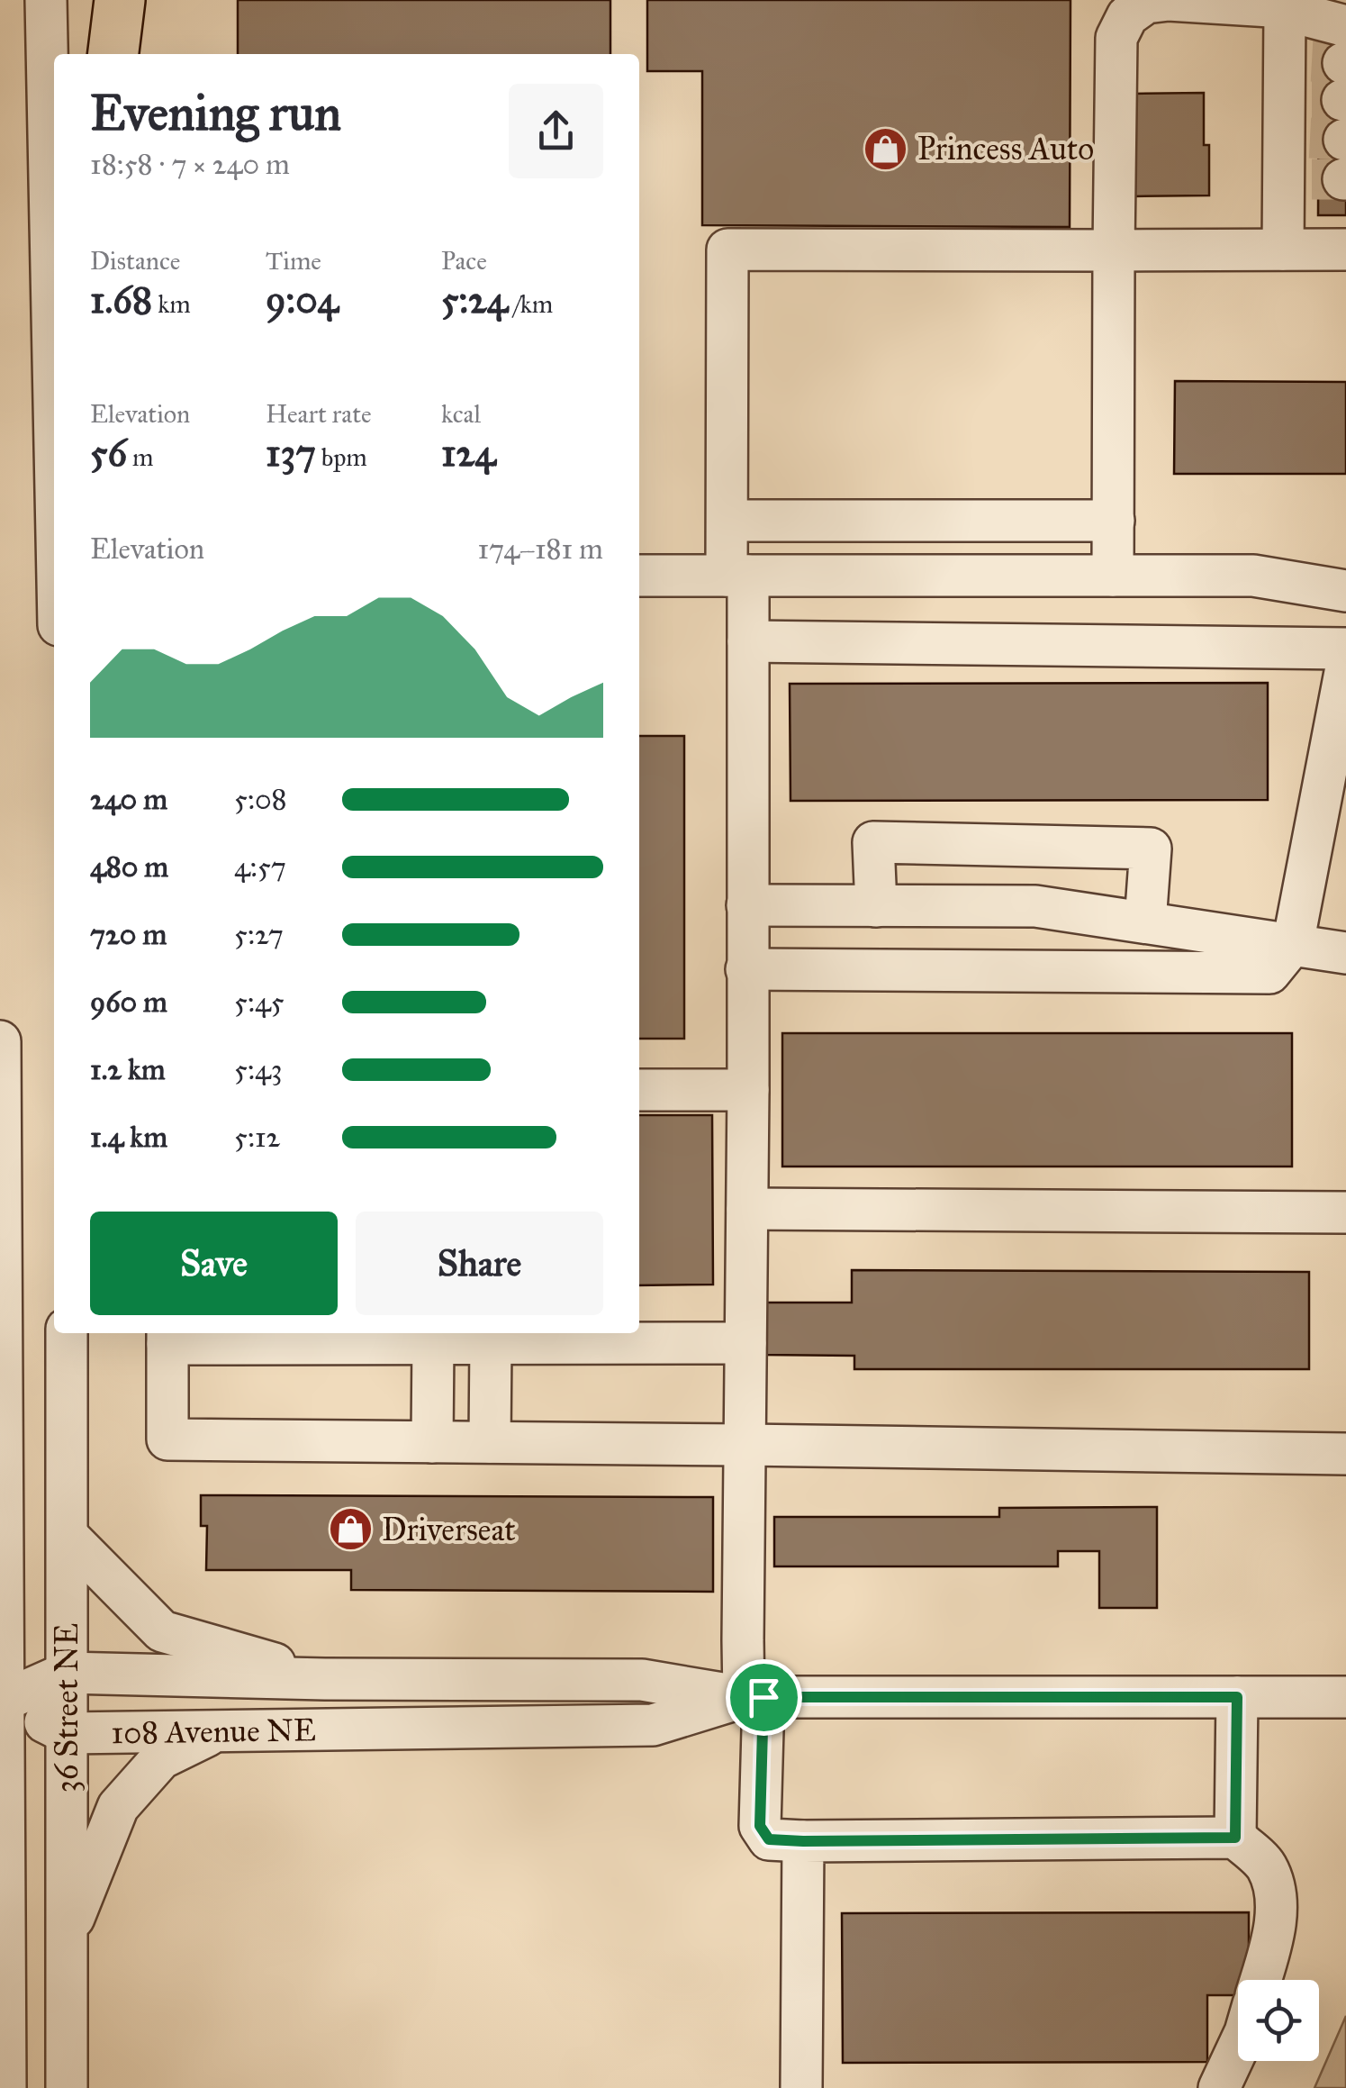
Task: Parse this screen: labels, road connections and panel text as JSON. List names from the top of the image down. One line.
{"streets":{"street":["36 Street NE","108 Avenue NE"]},"crossings":[["36 Street NE","108 Avenue NE"]],"places":{"shop":["Princess Auto","Driverseat"]},"page":{"heading":["Evening run","18:58 · 7 × 240 m"],"stats":[["Distance","1.68 km"],["Time","9:04"],["Pace","5:24 /km"],["Elevation","56 m"],["Heart rate","137 bpm"],["kcal","124"]],"chart":["Elevation","174–181 m"],"list":[{"name":"240 m","note":"5:08"},{"name":"480 m","note":"4:57"},{"name":"720 m","note":"5:27"},{"name":"960 m","note":"5:45"},{"name":"1.2 km","note":"5:43"},{"name":"1.4 km","note":"5:12"}],"buttons":["Save","Share"]}}
